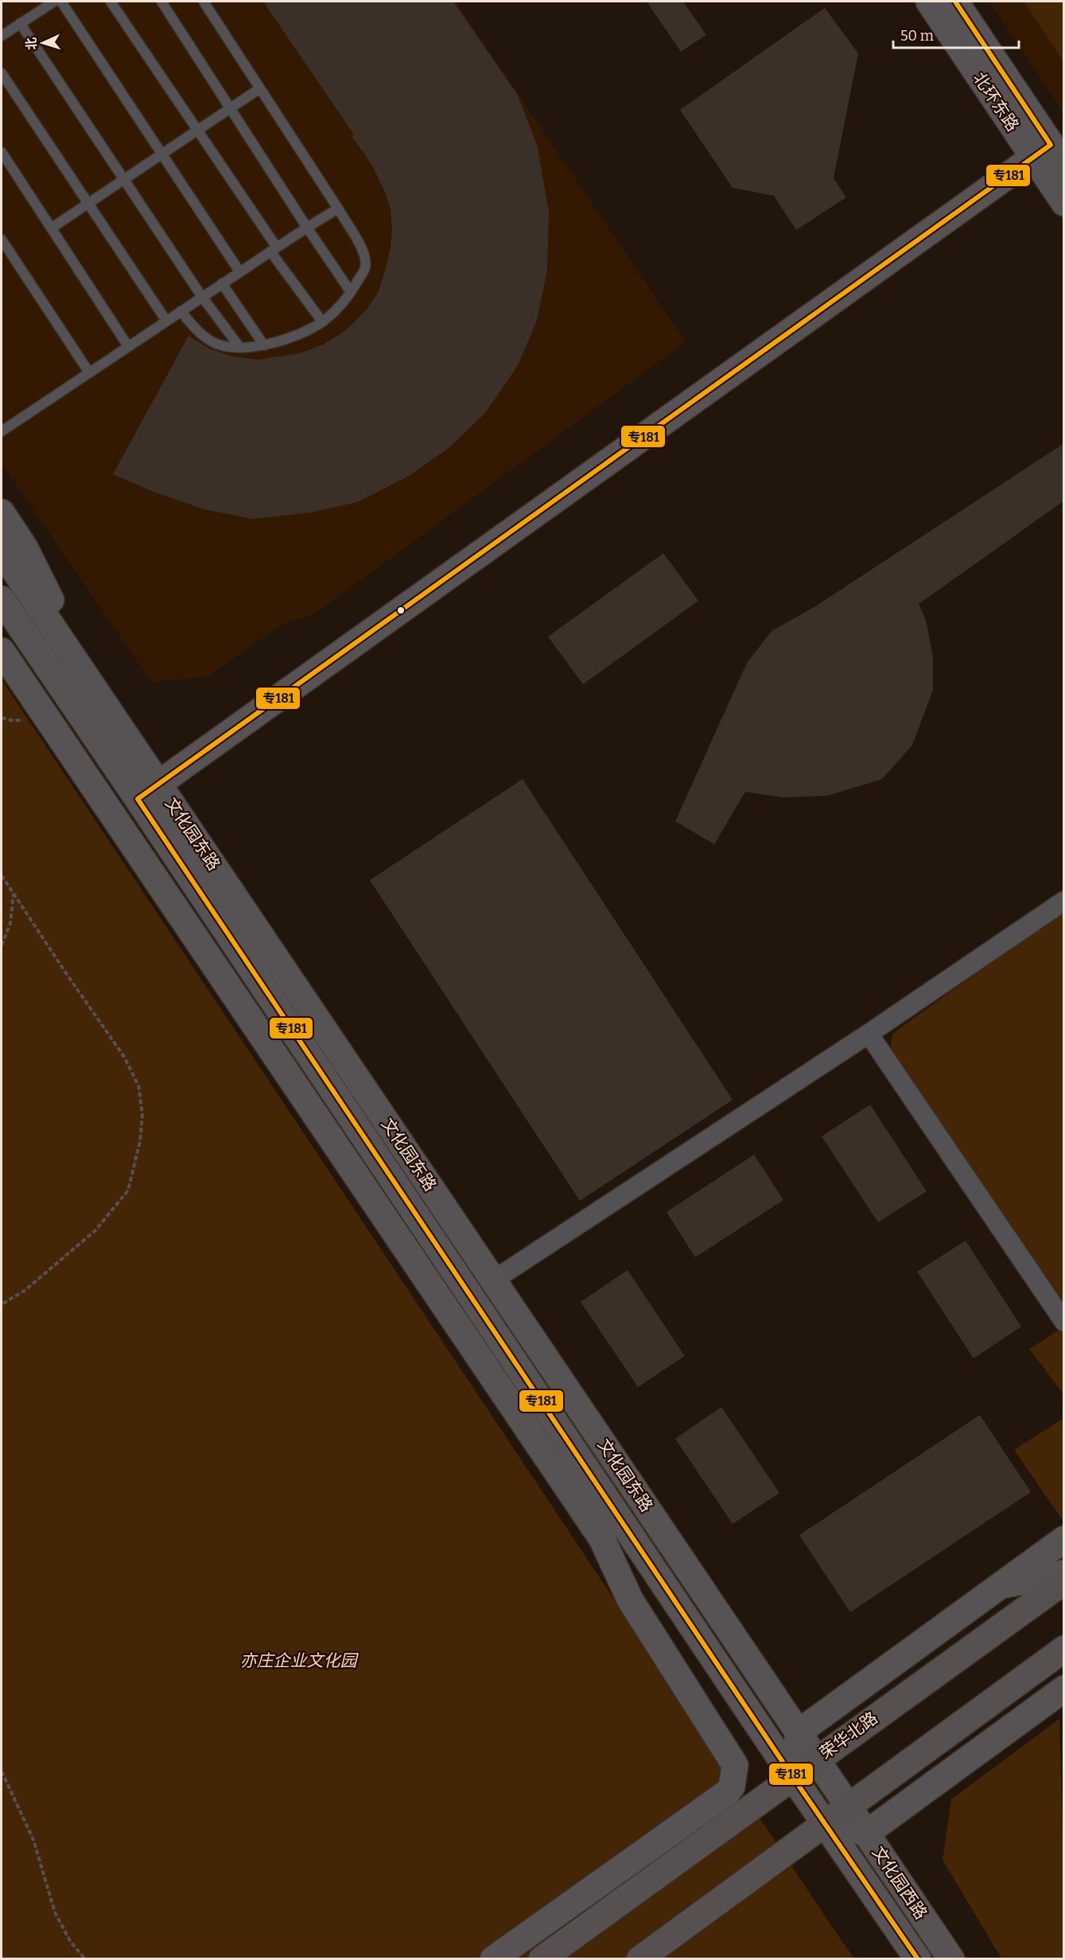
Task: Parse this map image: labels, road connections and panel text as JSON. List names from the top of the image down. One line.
{"streets":{"main road":["荣华北路"],"street":["北环东路","文化园东路","文化园西路"]},"crossings":[["文化园东路","荣华北路"],["文化园东路","文化园西路"],["荣华北路","文化园西路"]],"parks":["亦庄企业文化园"],"lines":["transit line 专181"],"scale_bar":"50 m","north":"left"}
